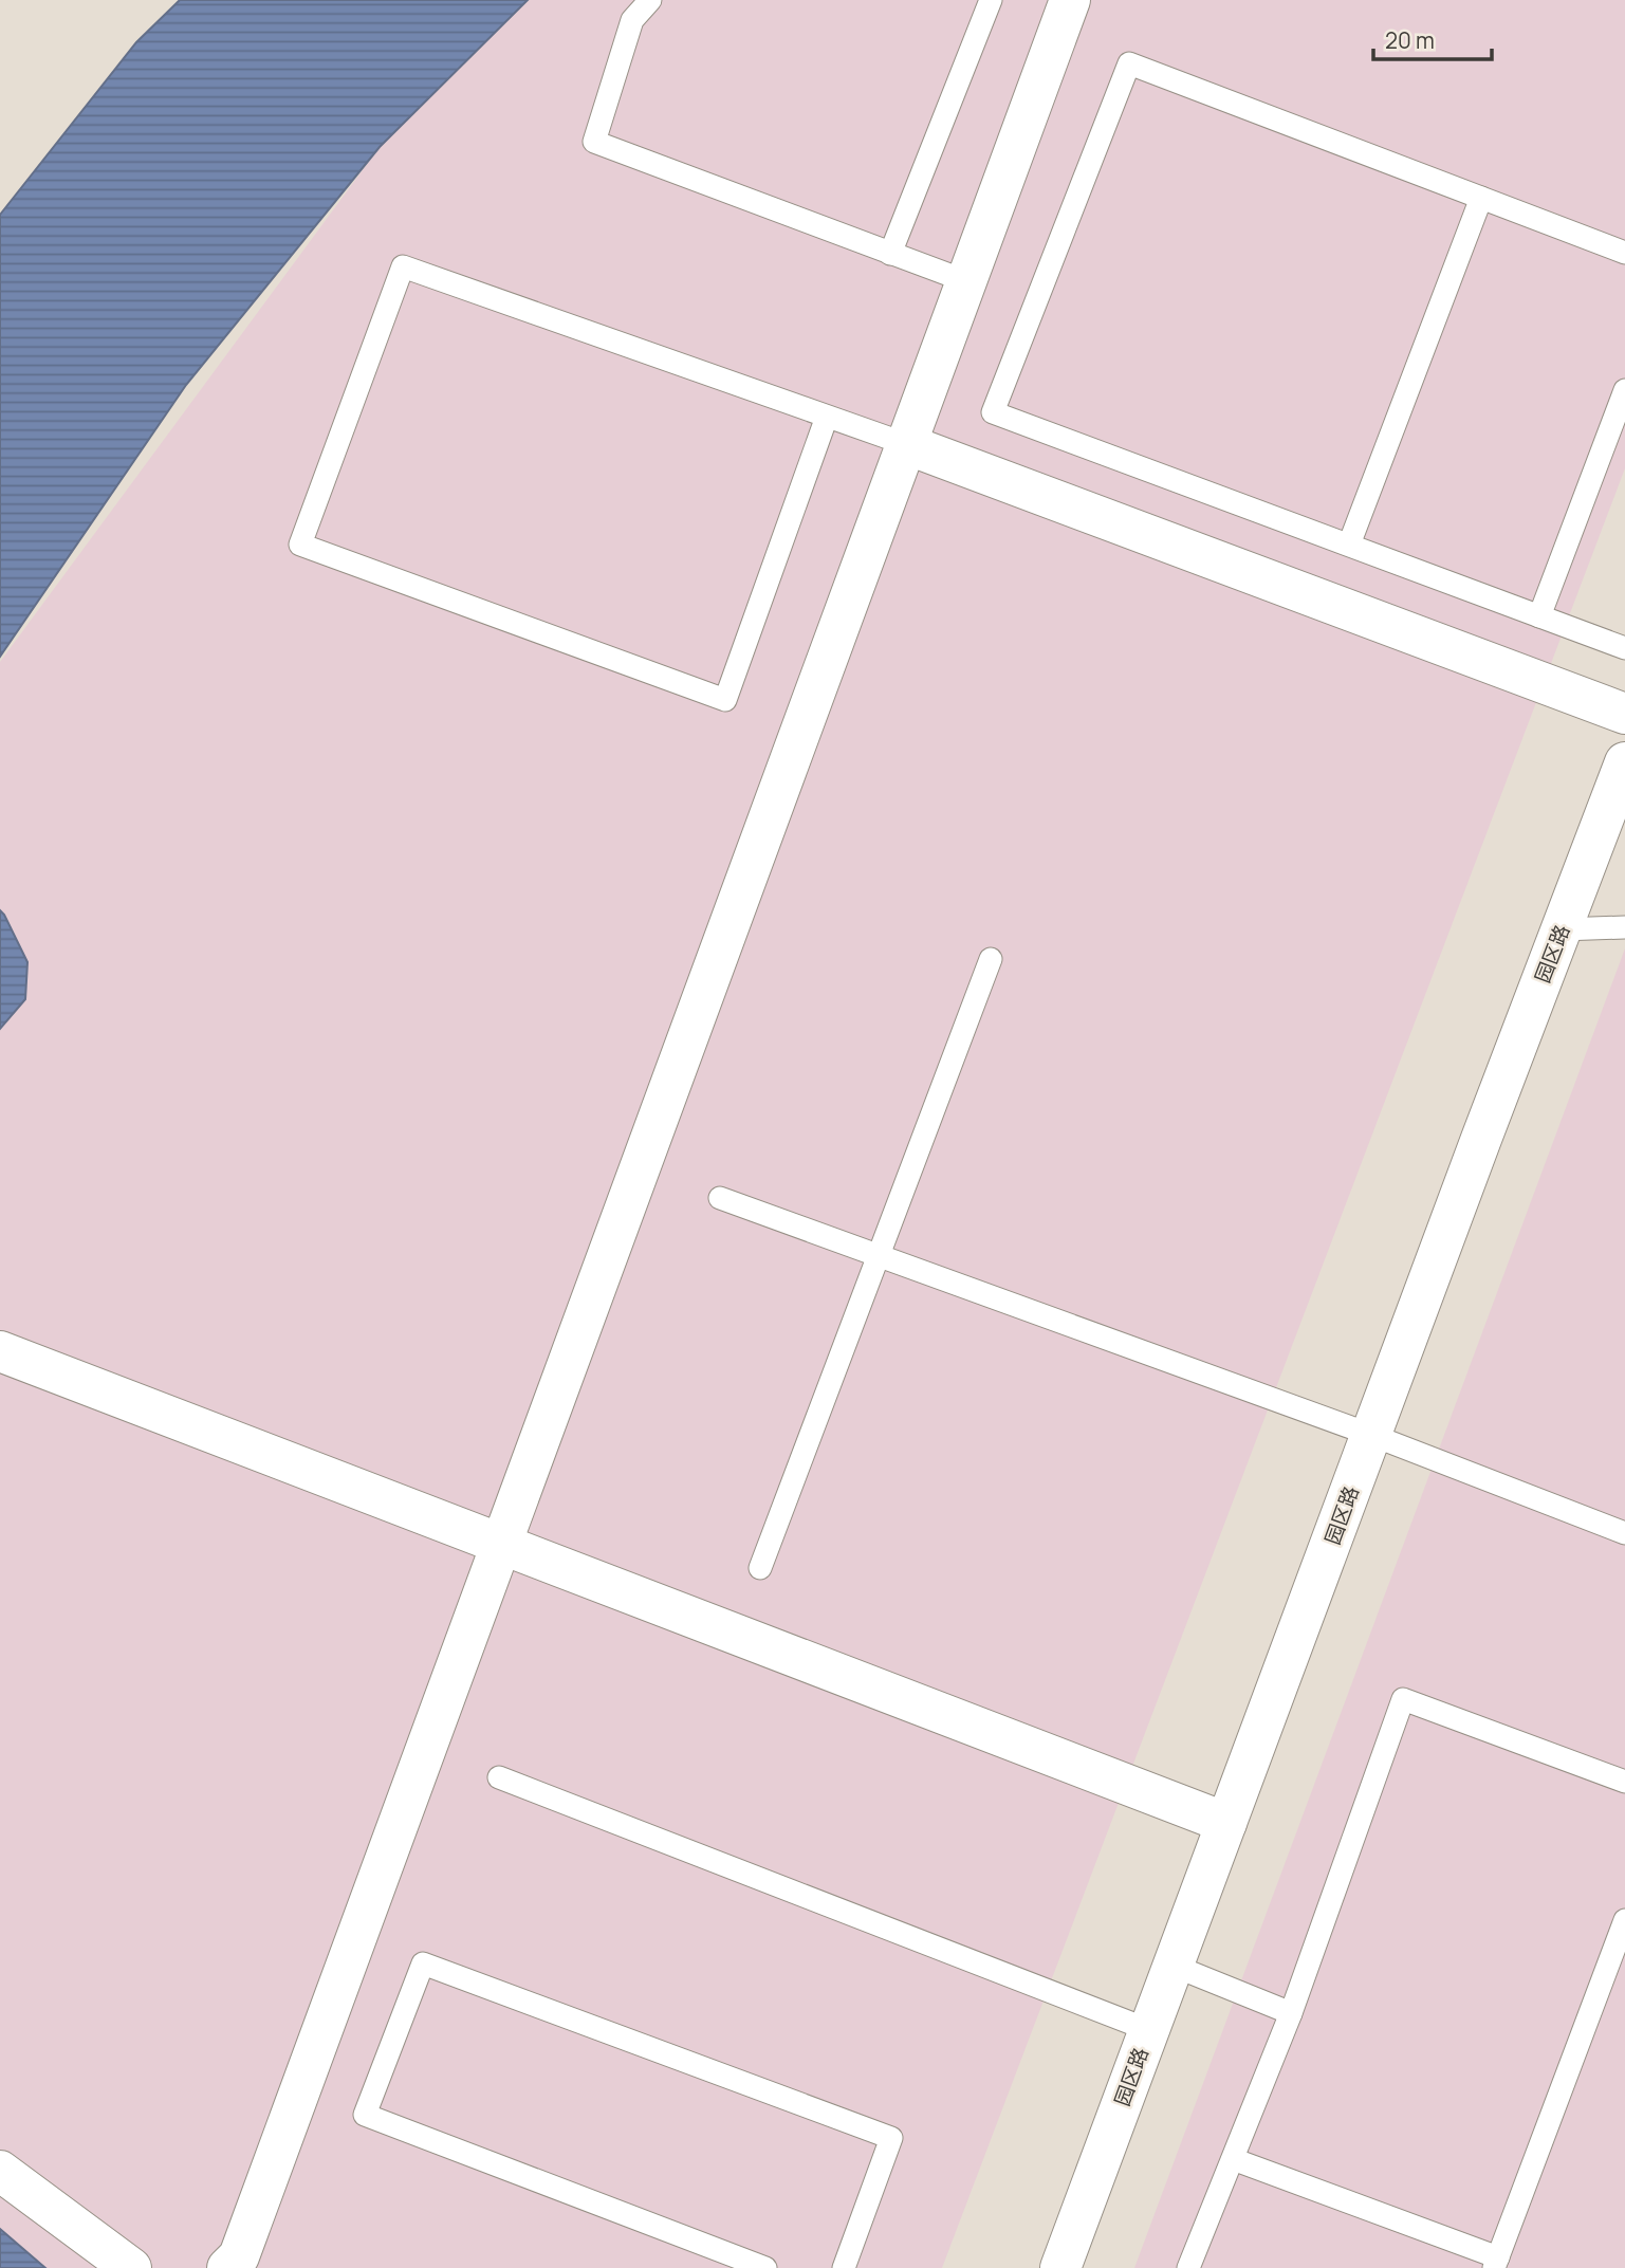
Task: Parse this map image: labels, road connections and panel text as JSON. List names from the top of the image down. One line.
{"streets":{"street":["园区路"]},"scale_bar":"20 m"}
